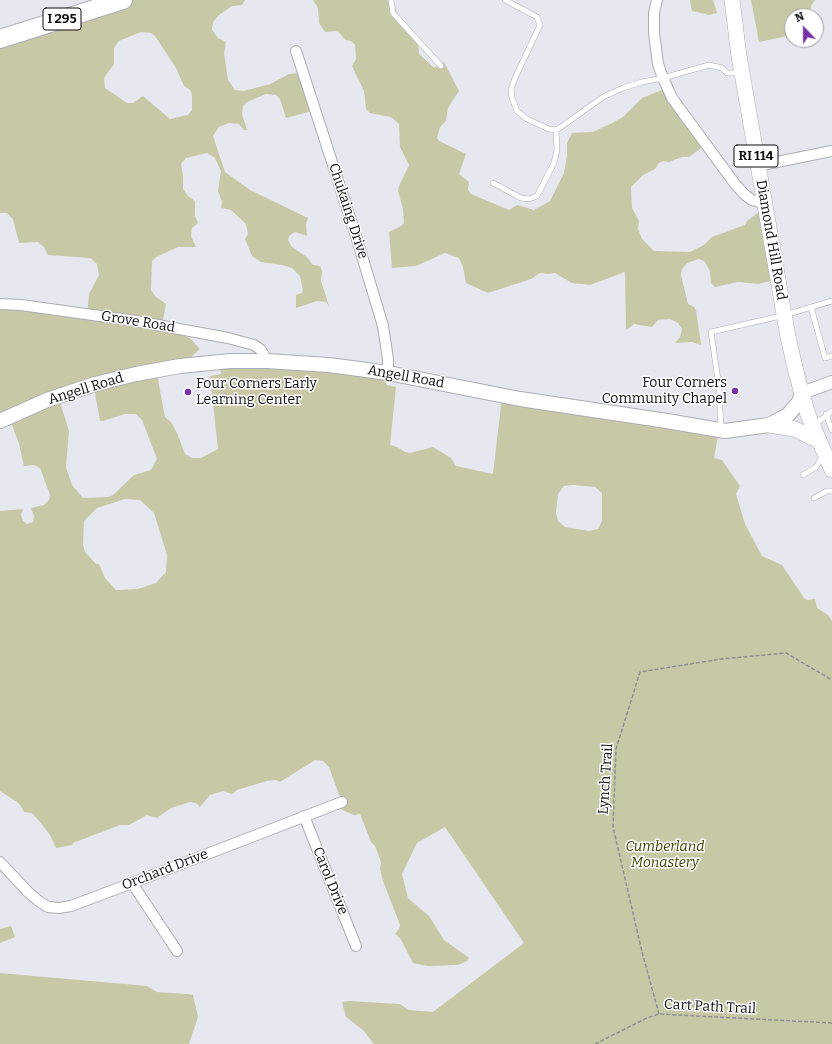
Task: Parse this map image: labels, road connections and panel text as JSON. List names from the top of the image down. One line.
{"streets":{"highway":["I 295"],"main road":["RI 114","Diamond Hill Road","Angell Road"],"street":["Chukaing Drive","Grove Road","Orchard Drive","Carol Drive"],"path":["Lynch Trail","Cart Path Trail"]},"crossings":[["Chukaing Drive","Angell Road"],["Diamond Hill Road","Angell Road"],["Grove Road","Angell Road"],["Lynch Trail","Cart Path Trail"],["Orchard Drive","Carol Drive"]],"parks":["Cumberland Monastery"],"places":["Four Corners Community Chapel","Four Corners Early Learning Center"],"north":"top"}
